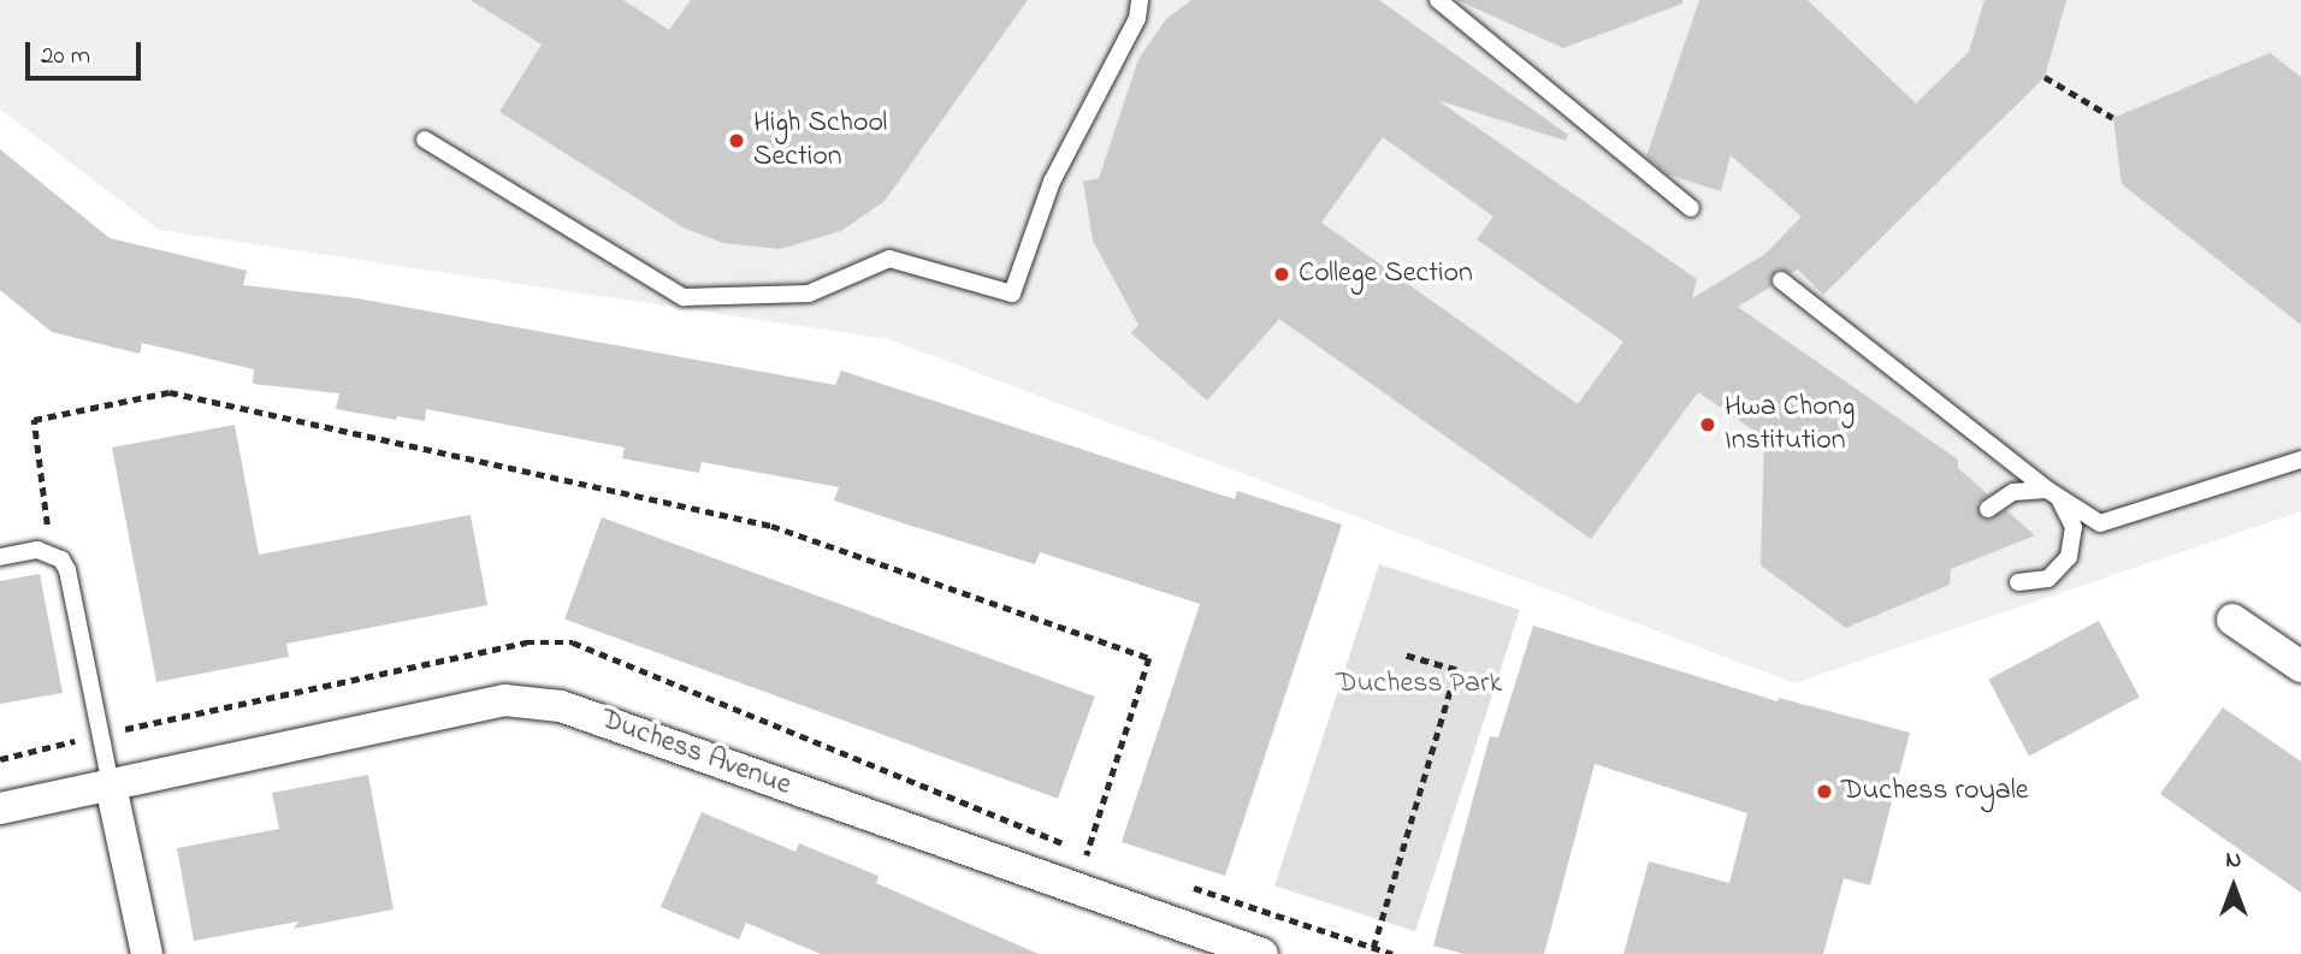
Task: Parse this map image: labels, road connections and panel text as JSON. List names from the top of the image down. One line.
{"streets":{"street":["Duchess Avenue"]},"parks":["Duchess Park"],"places":["High School Section","College Section","Hwa Chong Institution","Duchess royale"],"scale_bar":"20 m","north":"top"}
